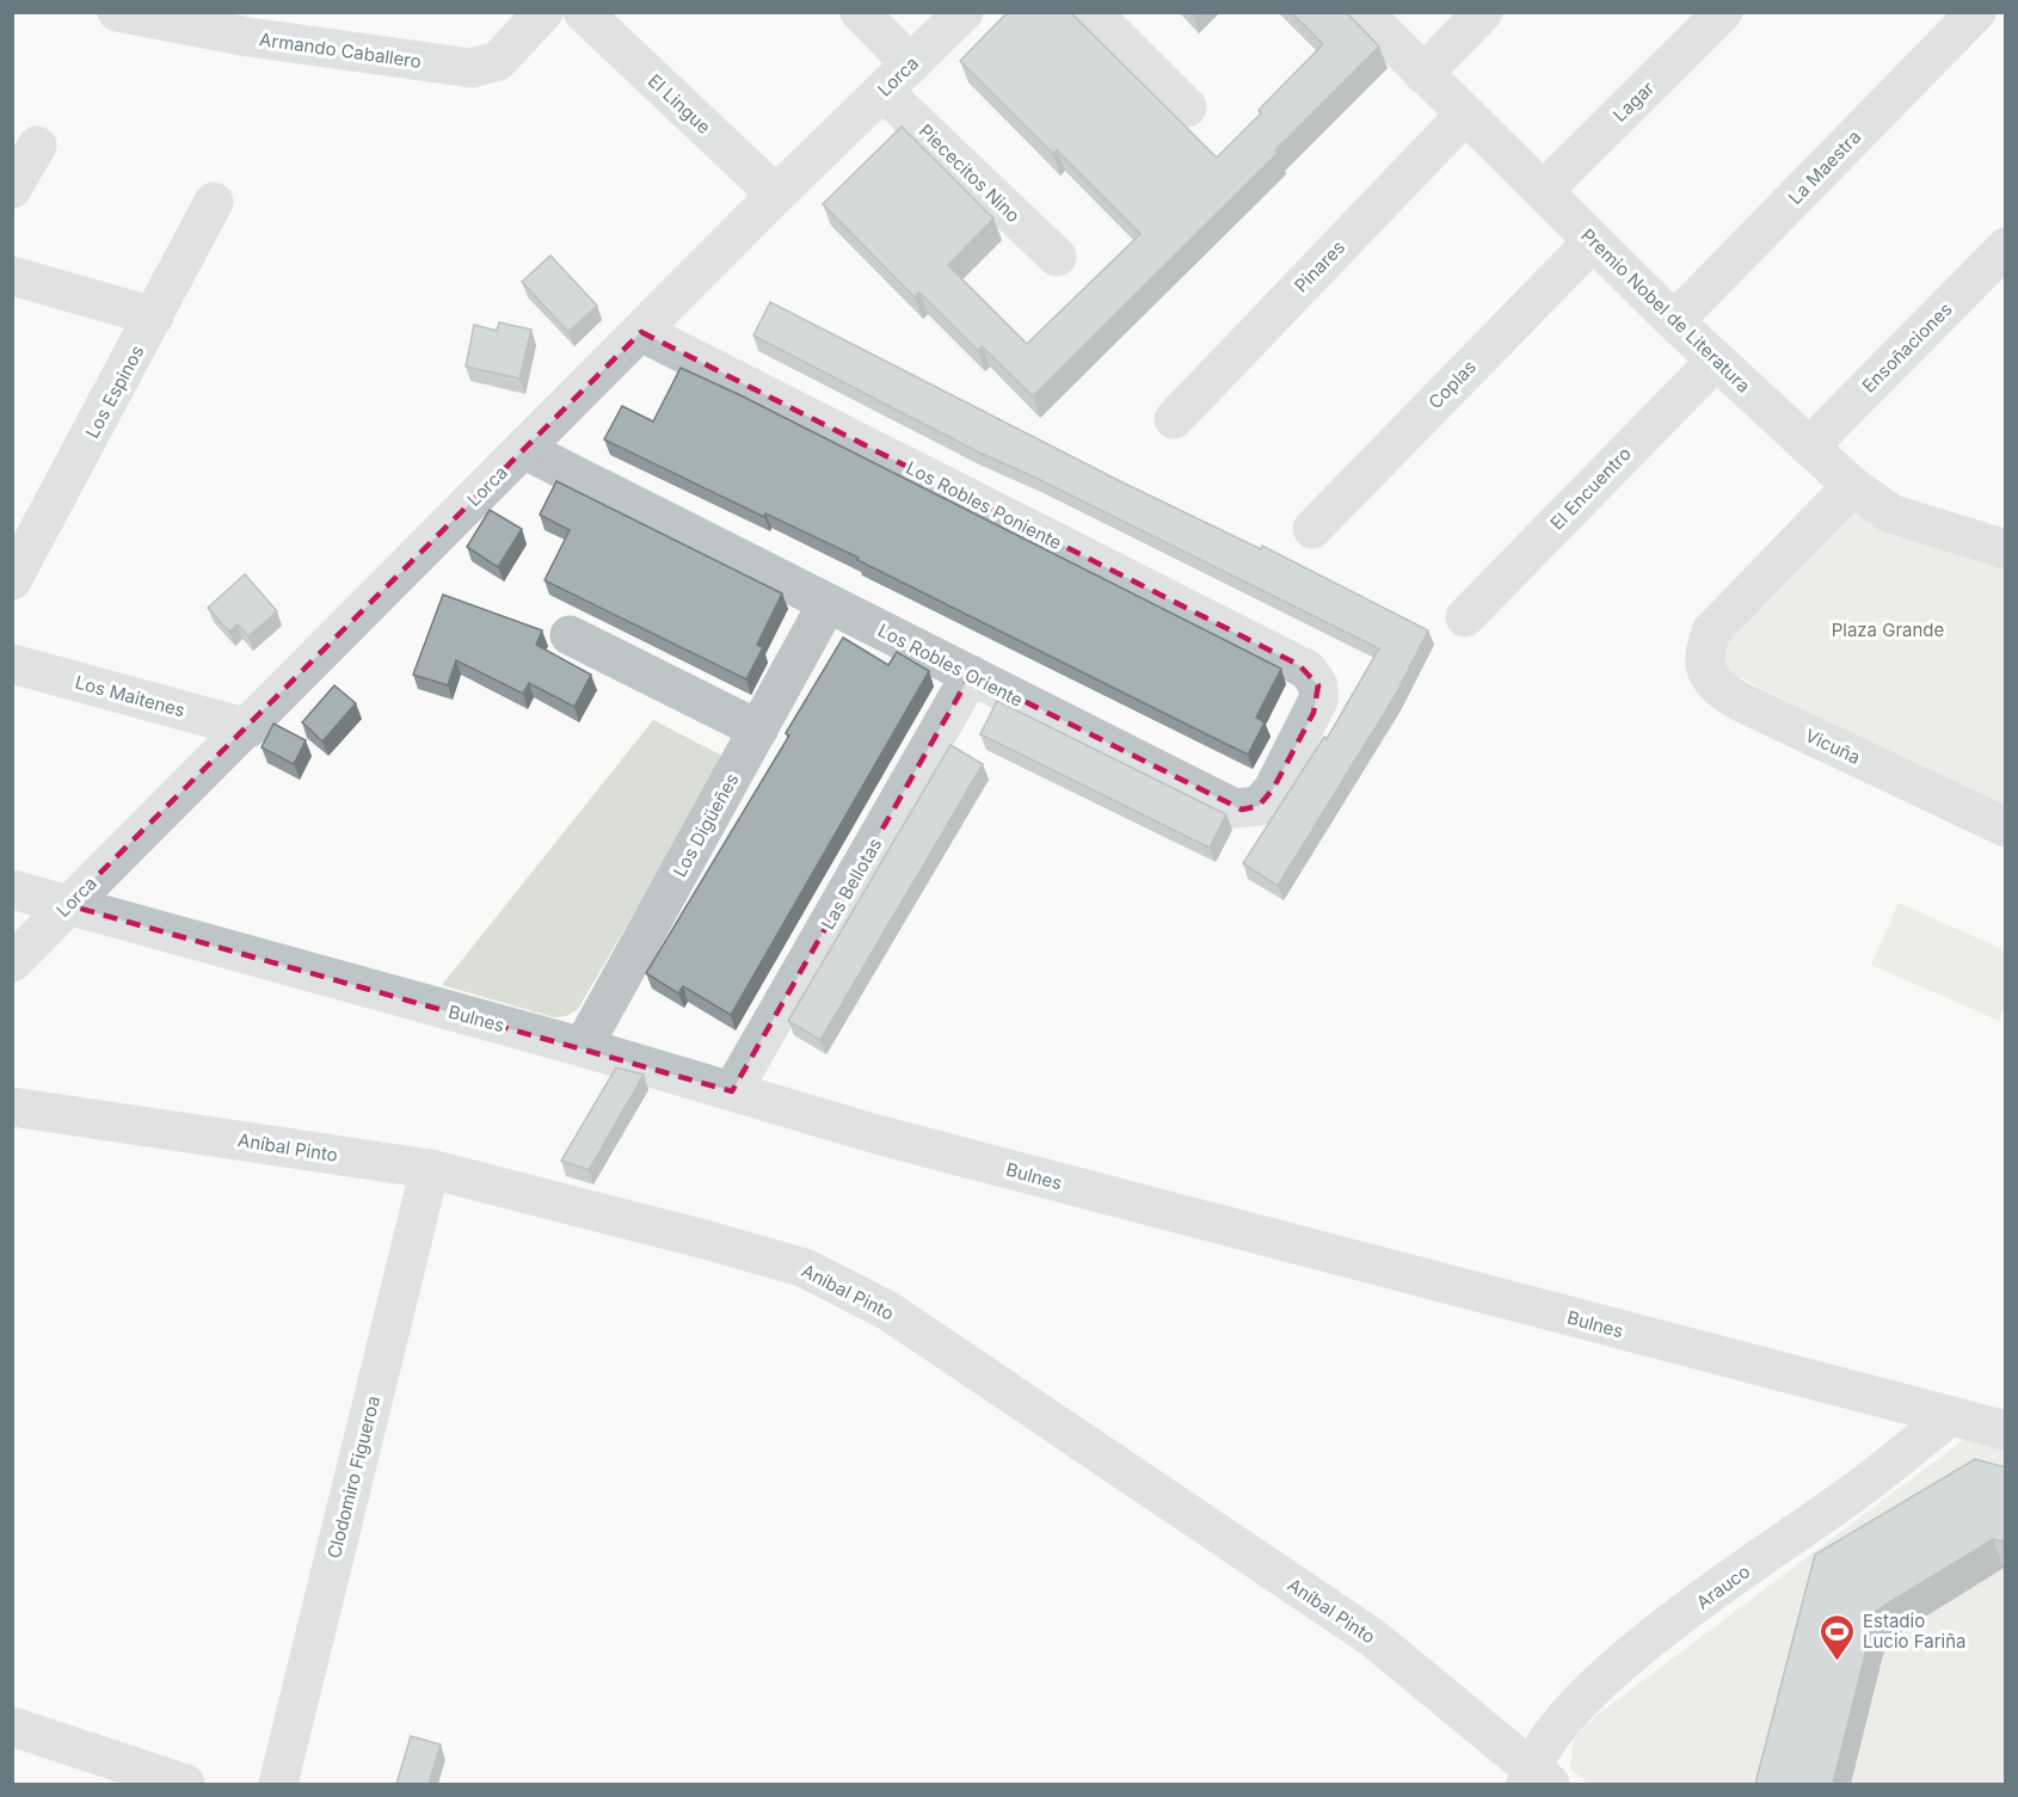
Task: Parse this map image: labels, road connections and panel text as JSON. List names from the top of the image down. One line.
{"streets":{"street":["Armando Caballero","Lorca","Lagar","El Lingue","La Maestra","Piececitos Nino","Pinares","Premio Nobel de Literatura","Ensoñaciones","Coplas","Los Espinos","El Encuentro","Los Robles Poniente","Los Robles Oriente","Los Maitenes","Vicuña","Los Digüeñes","Las Bellotas","Bulnes","Aníbal Pinto","Clodomiro Figueroa","Arauco"]},"crossings":[["Lorca","El Lingue"],["Lorca","Piececitos Nino"],["Lorca","Los Robles Poniente"],["Lorca","Los Robles Oriente"],["Lorca","Los Maitenes"],["Lorca","Bulnes"],["Lagar","Premio Nobel de Literatura"],["La Maestra","Premio Nobel de Literatura"],["Pinares","Premio Nobel de Literatura"],["Premio Nobel de Literatura","Ensoñaciones"],["Premio Nobel de Literatura","Coplas"],["Premio Nobel de Literatura","El Encuentro"],["Premio Nobel de Literatura","Vicuña"],["Los Robles Poniente","Los Robles Oriente"],["Los Robles Oriente","Los Digüeñes"],["Los Robles Oriente","Las Bellotas"],["Los Digüeñes","Bulnes"],["Las Bellotas","Bulnes"],["Bulnes","Arauco"],["Aníbal Pinto","Clodomiro Figueroa"],["Aníbal Pinto","Arauco"]],"parks":["Plaza Grande"],"places":{"sports":["Estadio Lucio Fariña"]}}
